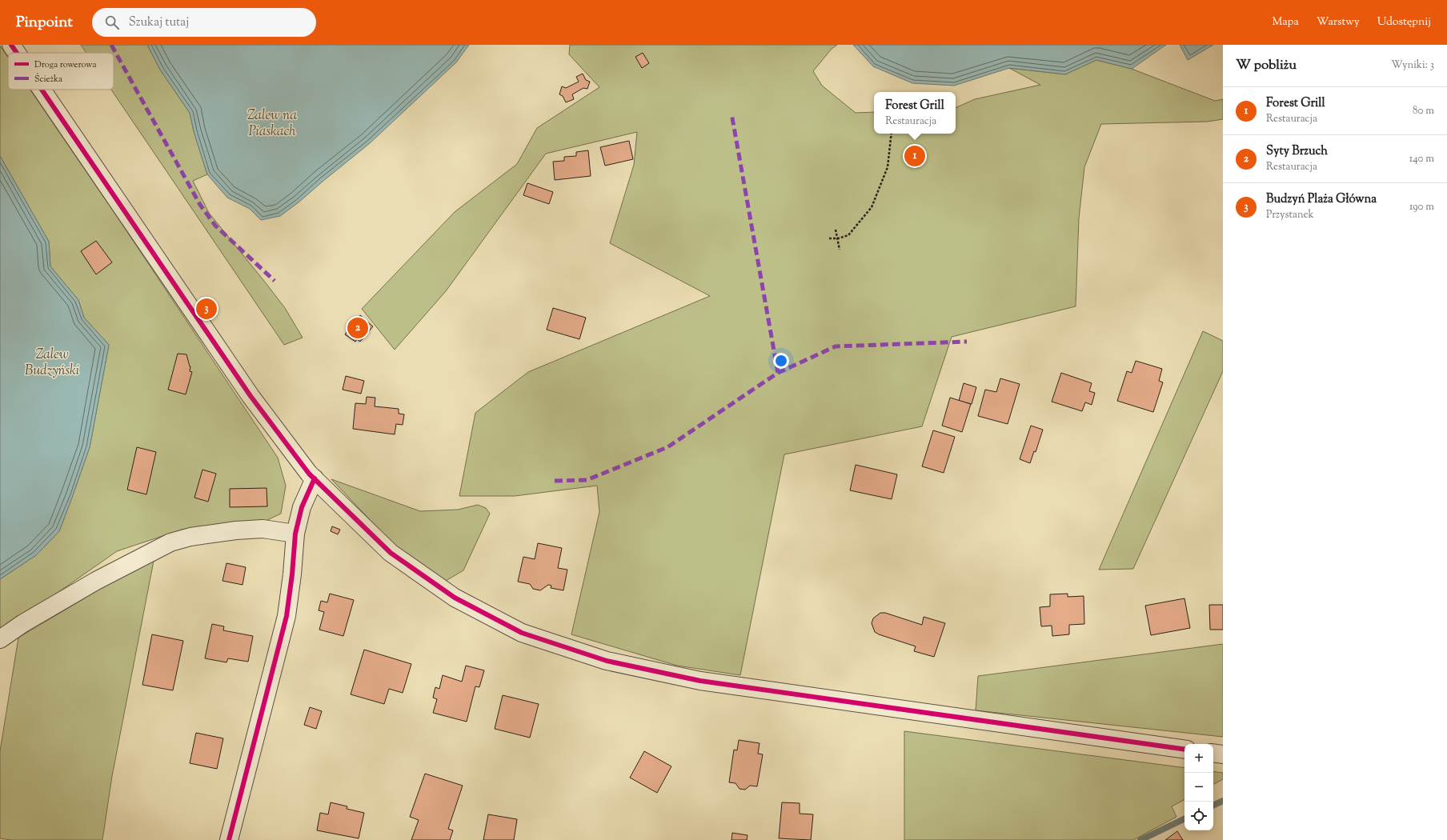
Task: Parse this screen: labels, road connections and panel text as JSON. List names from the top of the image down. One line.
{"water":["Zalew na Piaskach","Zalew Budzyński"],"legend":["Droga rowerowa","Ścieżka"],"page":{"header":"Pinpoint","search":"Szukaj tutaj","nav":["Mapa","Warstwy","Udostępnij"],"heading":["W pobliżu","Wyniki: 3"],"list":[{"mark":"1","name":"Forest Grill","note":"Restauracja","value":"80 m"},{"mark":"2","name":"Syty Brzuch","note":"Restauracja","value":"140 m"},{"mark":"3","name":"Budzyń Plaża Główna","note":"Przystanek","value":"190 m"}],"popup":["Forest Grill","Restauracja"],"pins":["1","3","2"],"map_buttons":["+","−"]}}
